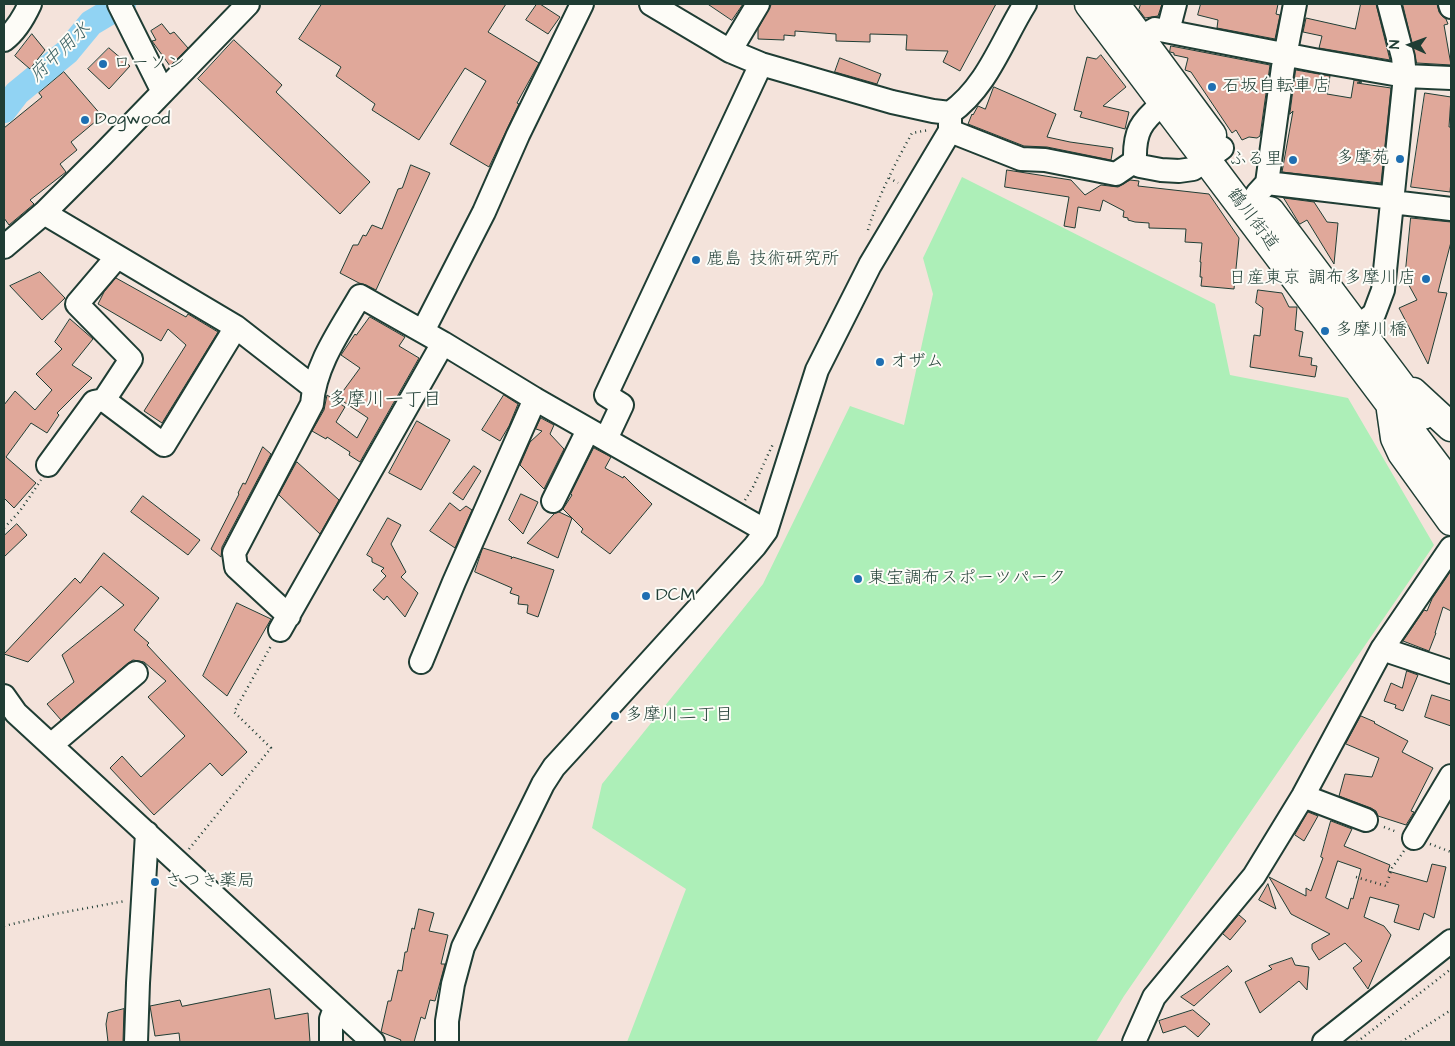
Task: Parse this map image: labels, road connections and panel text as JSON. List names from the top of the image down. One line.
{"streets":{"main road":["鶴川街道"]},"districts":["多摩川一丁目"],"water":["府中用水"],"places":["ローソン","石坂自転車店","Dogwood","多摩苑","ふる里","鹿島 技術研究所","日産東京 調布多摩川店","多摩川橋","オザム","東宝調布スポーツパーク","DCM","多摩川二丁目","さつき薬局"],"north":"left"}
